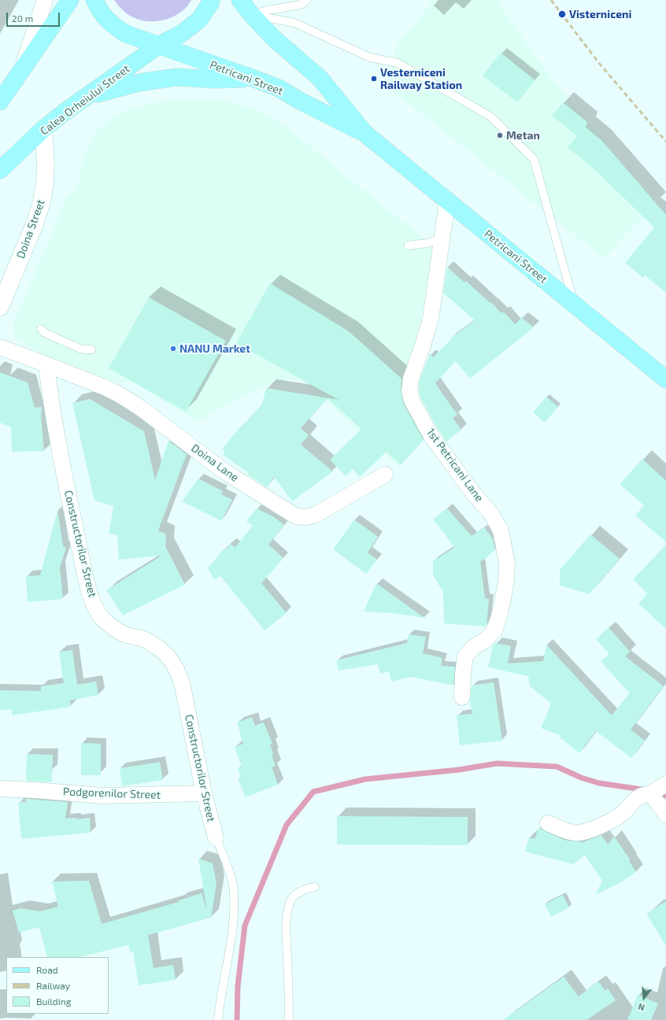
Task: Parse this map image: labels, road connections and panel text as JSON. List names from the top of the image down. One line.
{"streets":{"main road":["Petricani Street","Calea Orheiului Street","Doina Street"],"street":["Doina Lane","1st Petricani Lane","Constructorilor Street","Podgorenilor Street"]},"crossings":[["Petricani Street","Calea Orheiului Street"],["Petricani Street","1st Petricani Lane"],["Calea Orheiului Street","Doina Street"],["Doina Lane","Constructorilor Street"],["Constructorilor Street","Podgorenilor Street"]],"places":["Visterniceni","Vesterniceni Railway Station","Metan","NANU Market"],"legend":["Road","Railway","Building"],"scale_bar":"20 m","north":"bottom"}
